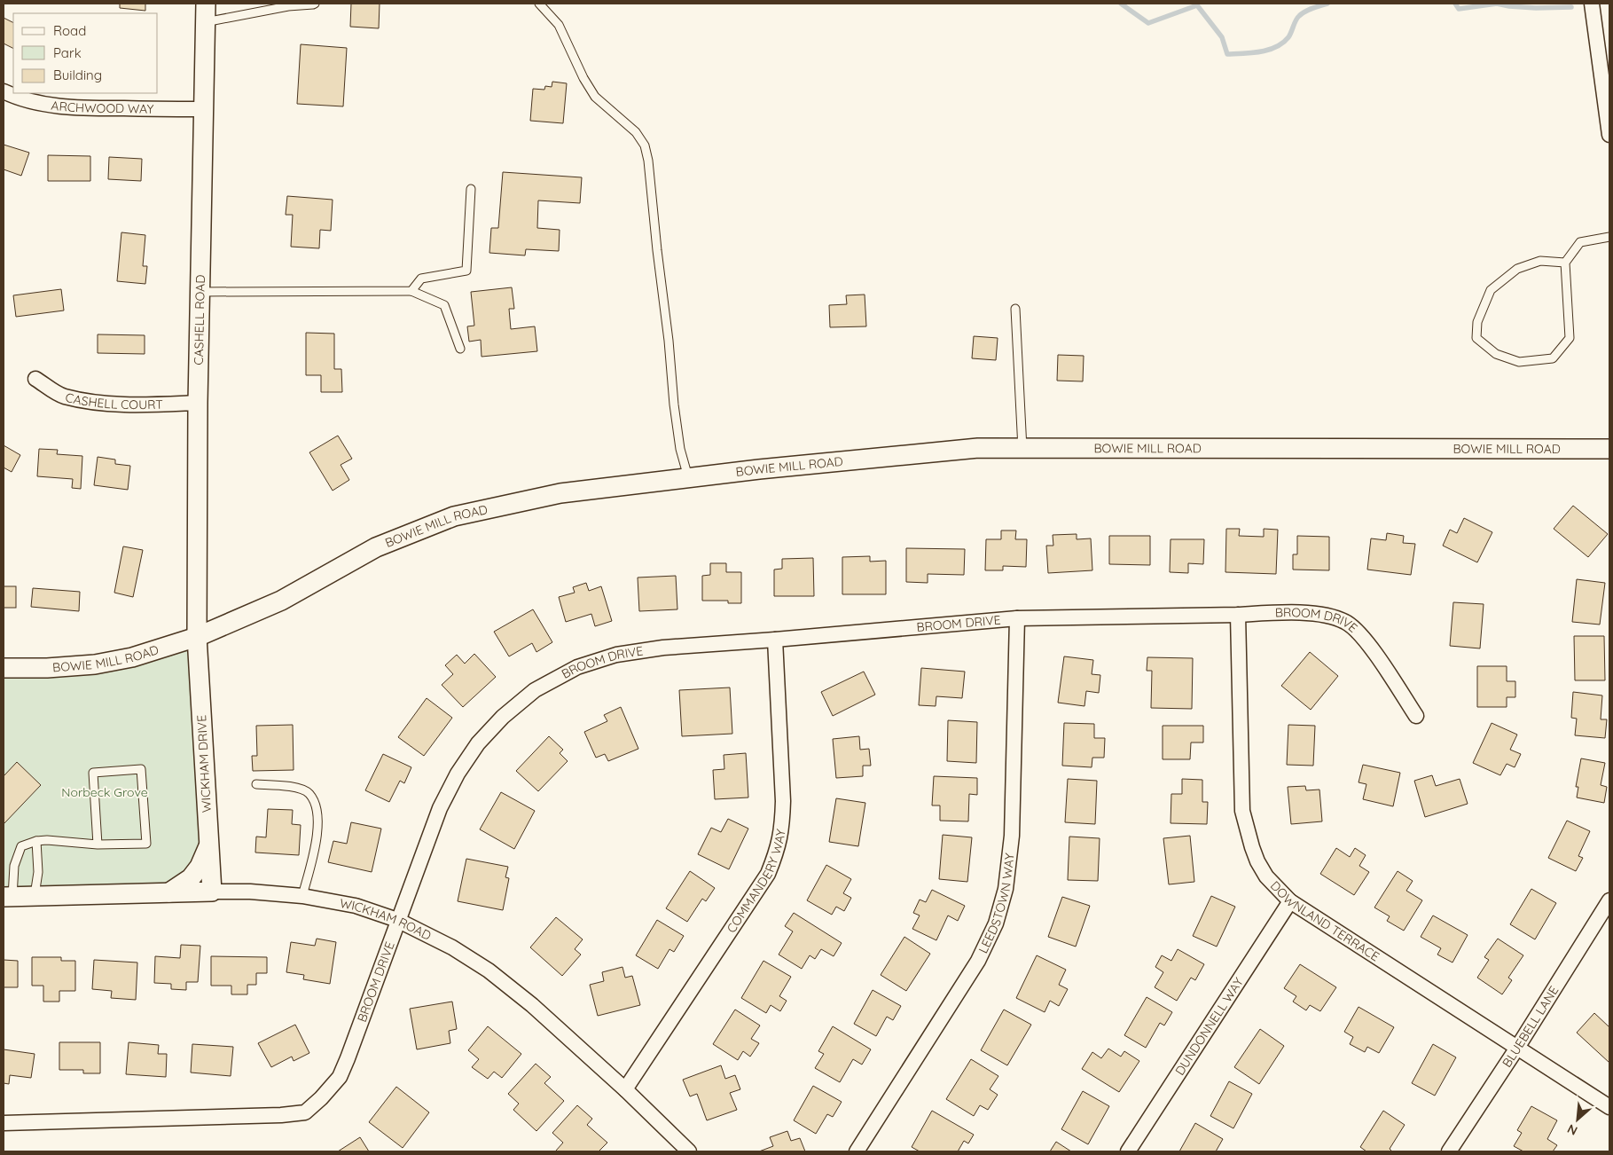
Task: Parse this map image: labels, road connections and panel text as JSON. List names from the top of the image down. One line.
{"streets":{"street":["ARCHWOOD WAY","CASHELL ROAD","CASHELL COURT","BOWIE MILL ROAD","BROOM DRIVE","WICKHAM DRIVE","COMMANDERY WAY","LEEDSTOWN WAY","WICKHAM ROAD","DOWNLAND TERRACE","DUNDONNELL WAY","BLUEBELL LANE"]},"crossings":[["ARCHWOOD WAY","CASHELL ROAD"],["CASHELL ROAD","CASHELL COURT"],["CASHELL ROAD","BOWIE MILL ROAD"],["CASHELL ROAD","WICKHAM DRIVE"],["BOWIE MILL ROAD","WICKHAM DRIVE"],["BROOM DRIVE","COMMANDERY WAY"],["BROOM DRIVE","LEEDSTOWN WAY"],["BROOM DRIVE","WICKHAM ROAD"],["BROOM DRIVE","DOWNLAND TERRACE"],["WICKHAM DRIVE","WICKHAM ROAD"],["COMMANDERY WAY","WICKHAM ROAD"],["DOWNLAND TERRACE","DUNDONNELL WAY"],["DOWNLAND TERRACE","BLUEBELL LANE"]],"parks":["Norbeck Grove"],"legend":["Road","Park","Building"],"north":"bottom left"}
